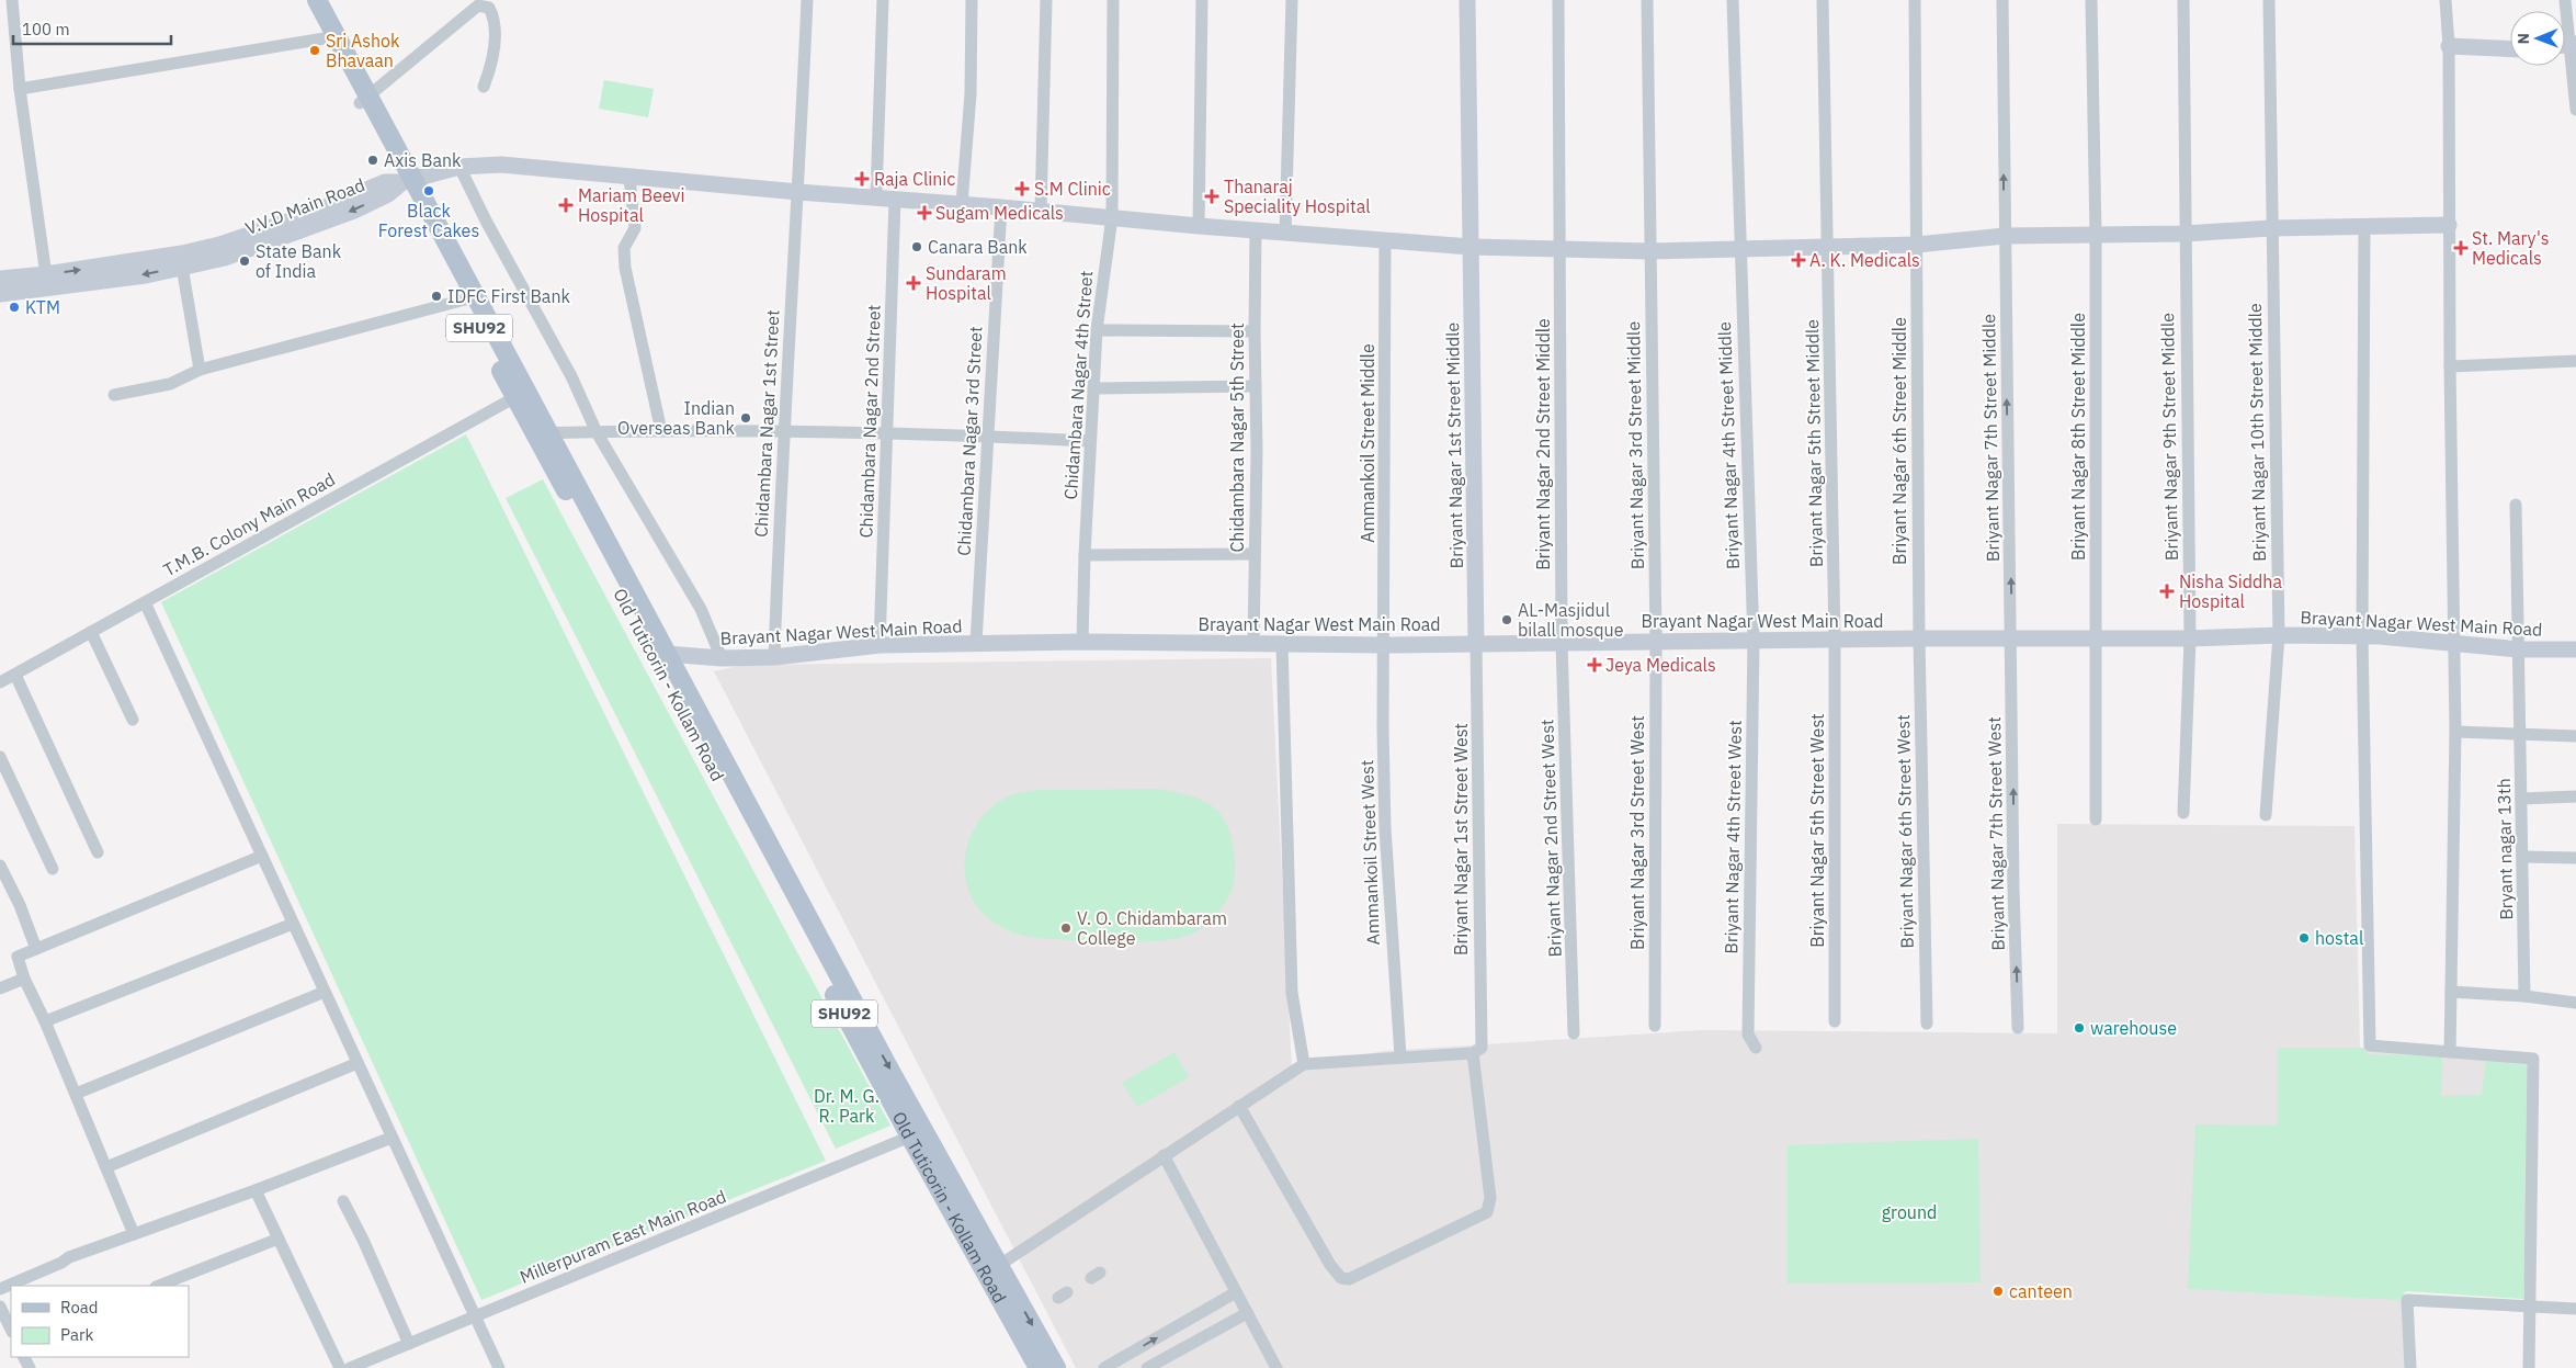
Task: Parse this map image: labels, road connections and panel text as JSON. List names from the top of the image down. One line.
{"streets":{"main road":["SHU92","Old Tuticorin - Kollam Road"],"street":["V.V.D Main Road","Chidambara Nagar 4th Street","Chidambara Nagar 2nd Street","Chidambara Nagar 1st Street","Briyant Nagar 10th Street Middle","Briyant Nagar 8th Street Middle","Briyant Nagar 9th Street Middle","Chidambara Nagar 5th Street","Briyant Nagar 7th Street Middle","Chidambara Nagar 3rd Street","Briyant Nagar 6th Street Middle","Ammankoil Street Middle","Briyant Nagar 5th Street Middle","Briyant Nagar 2nd Street Middle","Briyant Nagar 1st Street Middle","Briyant Nagar 3rd Street Middle","Briyant Nagar 4th Street Middle","T.M.B. Colony Main Road","Brayant Nagar West Main Road","Briyant Nagar 5th Street West","Briyant Nagar 6th Street West","Briyant Nagar 3rd Street West","Briyant Nagar 7th Street West","Briyant Nagar 4th Street West","Briyant Nagar 2nd Street West","Briyant Nagar 1st Street West","Bryant nagar 13th","Ammankoil Street West","Millerpuram East Main Road"]},"crossings":[["V.V.D Main Road","Old Tuticorin - Kollam Road"],["Chidambara Nagar 4th Street","Brayant Nagar West Main Road"],["Chidambara Nagar 2nd Street","Brayant Nagar West Main Road"],["Chidambara Nagar 1st Street","Brayant Nagar West Main Road"],["Briyant Nagar 10th Street Middle","Brayant Nagar West Main Road"],["Briyant Nagar 8th Street Middle","Brayant Nagar West Main Road"],["Briyant Nagar 9th Street Middle","Brayant Nagar West Main Road"],["Chidambara Nagar 5th Street","Brayant Nagar West Main Road"],["Briyant Nagar 7th Street Middle","Brayant Nagar West Main Road"],["Briyant Nagar 7th Street Middle","Briyant Nagar 7th Street West"],["Chidambara Nagar 3rd Street","Brayant Nagar West Main Road"],["Briyant Nagar 6th Street Middle","Brayant Nagar West Main Road"],["Briyant Nagar 6th Street Middle","Briyant Nagar 6th Street West"],["Ammankoil Street Middle","Brayant Nagar West Main Road"],["Ammankoil Street Middle","Ammankoil Street West"],["Briyant Nagar 5th Street Middle","Brayant Nagar West Main Road"],["Briyant Nagar 5th Street Middle","Briyant Nagar 5th Street West"],["Briyant Nagar 2nd Street Middle","Brayant Nagar West Main Road"],["Briyant Nagar 2nd Street Middle","Briyant Nagar 2nd Street West"],["Briyant Nagar 1st Street Middle","Brayant Nagar West Main Road"],["Briyant Nagar 1st Street Middle","Briyant Nagar 1st Street West"],["Briyant Nagar 3rd Street Middle","Brayant Nagar West Main Road"],["Briyant Nagar 3rd Street Middle","Briyant Nagar 3rd Street West"],["Briyant Nagar 4th Street Middle","Brayant Nagar West Main Road"],["Briyant Nagar 4th Street Middle","Briyant Nagar 4th Street West"],["T.M.B. Colony Main Road","Old Tuticorin - Kollam Road"],["Brayant Nagar West Main Road","Old Tuticorin - Kollam Road"],["Brayant Nagar West Main Road","Briyant Nagar 5th Street West"],["Brayant Nagar West Main Road","Briyant Nagar 6th Street West"],["Brayant Nagar West Main Road","Briyant Nagar 3rd Street West"],["Brayant Nagar West Main Road","Briyant Nagar 7th Street West"],["Brayant Nagar West Main Road","Briyant Nagar 4th Street West"],["Brayant Nagar West Main Road","Briyant Nagar 2nd Street West"],["Brayant Nagar West Main Road","Briyant Nagar 1st Street West"],["Brayant Nagar West Main Road","Bryant nagar 13th"],["Brayant Nagar West Main Road","Ammankoil Street West"],["Old Tuticorin - Kollam Road","Millerpuram East Main Road"]],"one_way":["Briyant Nagar 7th Street Middle","Briyant Nagar 7th Street West"],"parks":["Dr. M. G. R. Park","ground"],"places":{"other":["Sri Ashok Bhavaan","Axis Bank","Black Forest Cakes","Canara Bank","State Bank of India","IDFC First Bank","KTM","Indian Overseas Bank","AL-Masjidul bilall mosque","V. O. Chidambaram College","hostal","warehouse","canteen"],"health":["Raja Clinic","S.M Clinic","Thanaraj Speciality Hospital","Mariam Beevi Hospital","Sugam Medicals","St. Mary's Medicals","A. K. Medicals","Sundaram Hospital","Nisha Siddha Hospital","Jeya Medicals"]},"legend":["Road","Park"],"scale_bar":"100 m","north":"left"}
